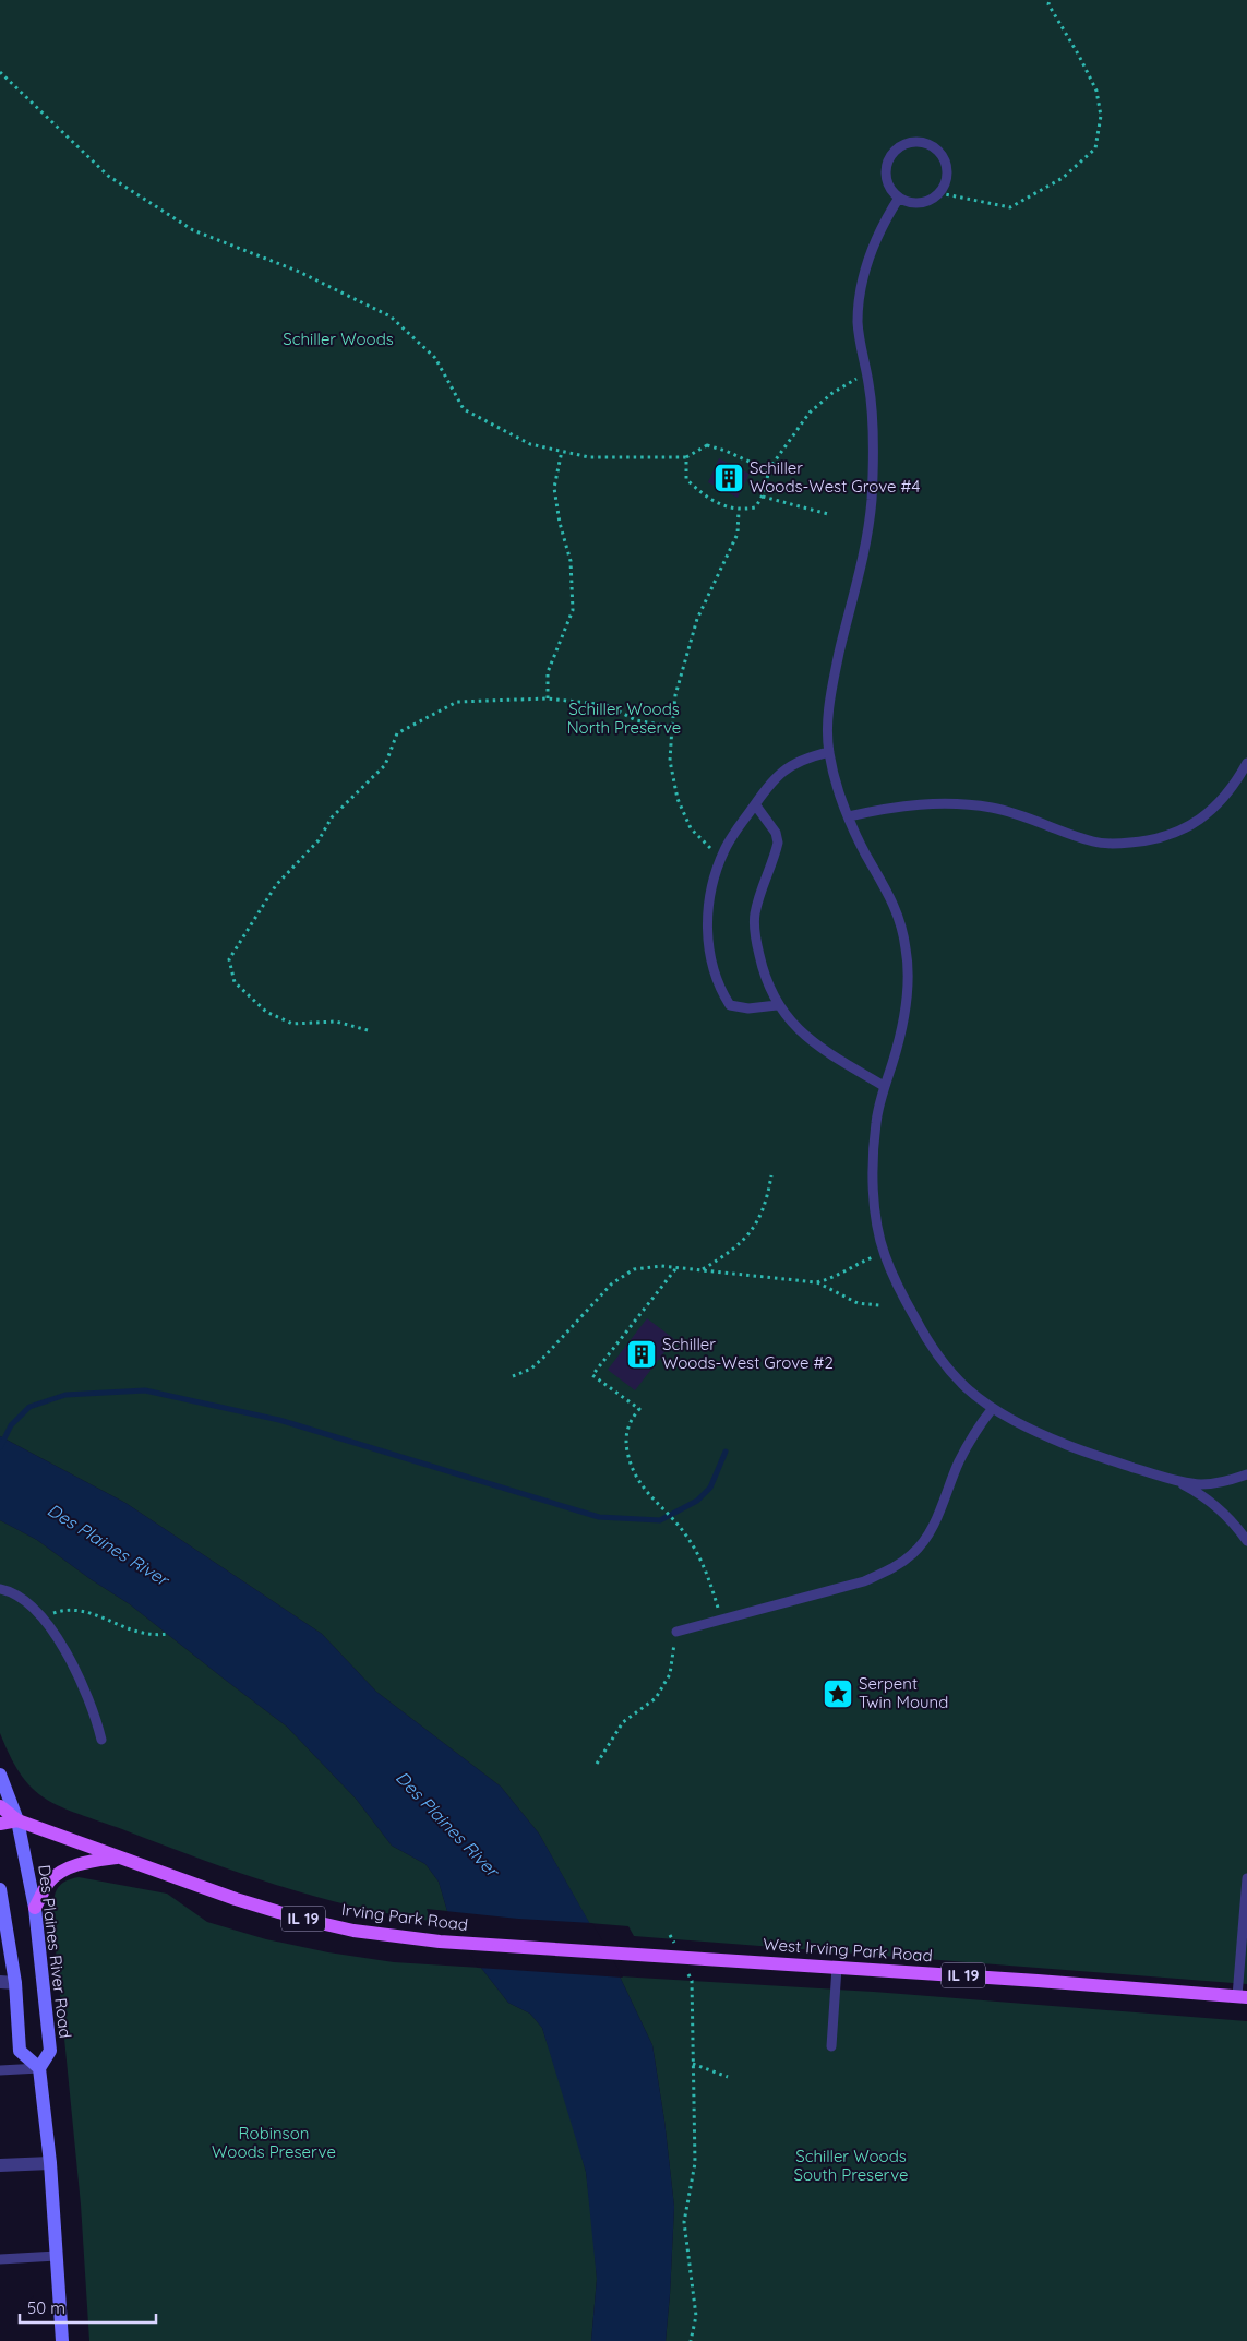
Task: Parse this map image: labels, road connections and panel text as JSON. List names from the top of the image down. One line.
{"streets":{"main road":["Irving Park Road","IL 19","West Irving Park Road","Des Plaines River Road"]},"crossings":[["Irving Park Road","West Irving Park Road"],["Irving Park Road","Des Plaines River Road"]],"water":["Des Plaines River"],"parks":["Schiller Woods","Schiller Woods North Preserve","Robinson Woods Preserve","Schiller Woods South Preserve"],"places":{"building":["Schiller Woods-West Grove #4","Schiller Woods-West Grove #2"],"place":["Serpent Twin Mound"]},"scale_bar":"50 m"}
